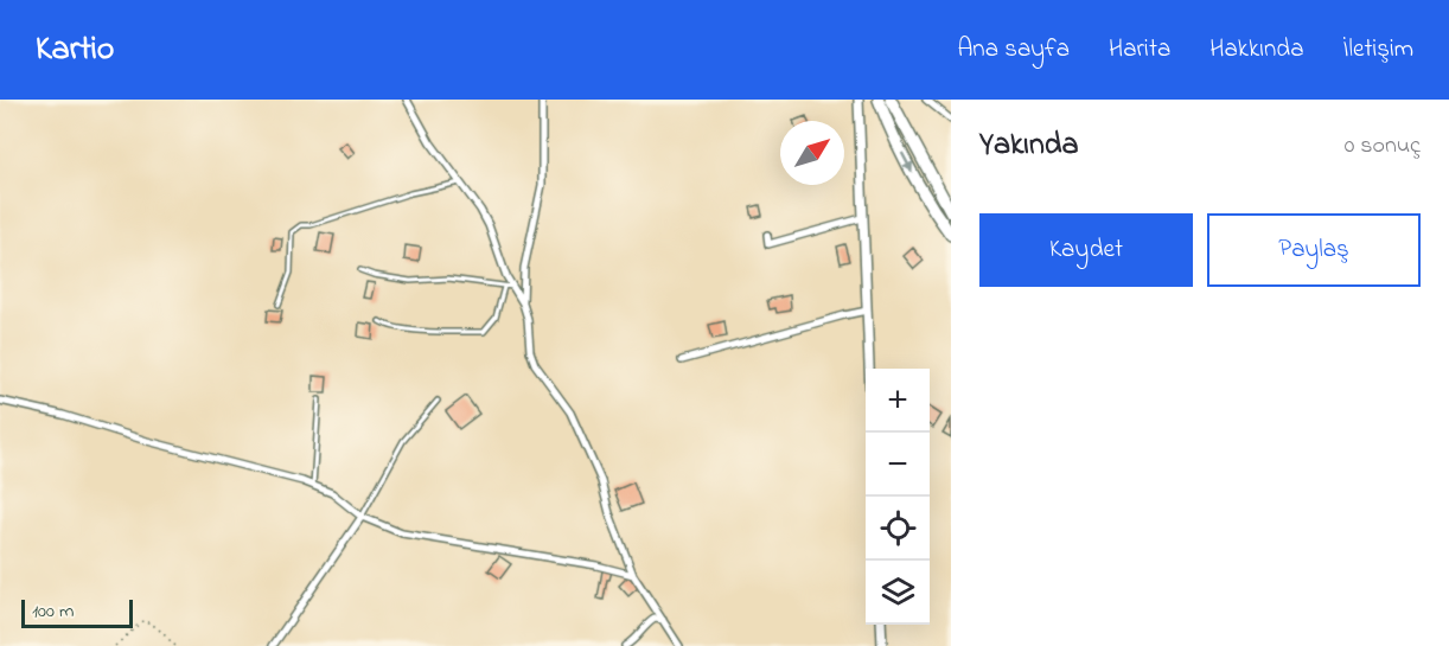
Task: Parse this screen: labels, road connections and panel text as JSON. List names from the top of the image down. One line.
{"scale_bar":"100 m","north":"top right","page":{"header":"Kartio","nav":["Ana sayfa","Harita","Hakkında","İletişim"],"heading":["Yakında","0 sonuç"],"buttons":["Kaydet","Paylaş"],"map_buttons":["+","−"],"scale":"100 m"}}
